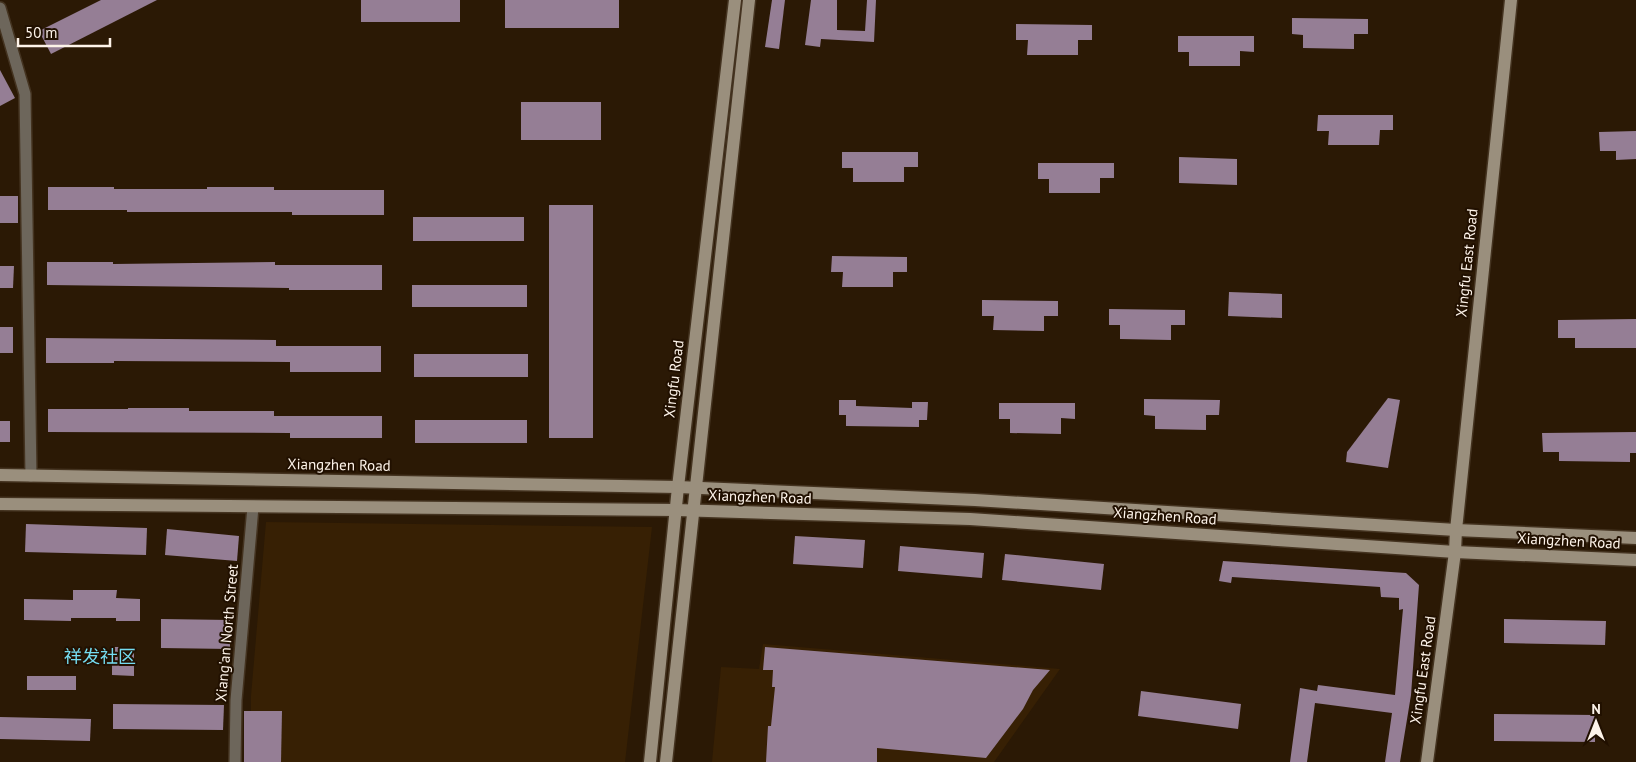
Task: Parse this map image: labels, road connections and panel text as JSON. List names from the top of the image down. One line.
{"streets":{"street":["Xingfu East Road","Xingfu Road","Xiangzhen Road","Xiang'an North Street"]},"crossings":[["Xingfu East Road","Xiangzhen Road"],["Xingfu Road","Xiangzhen Road"]],"districts":["祥发社区"],"scale_bar":"50 m","north":"top"}
